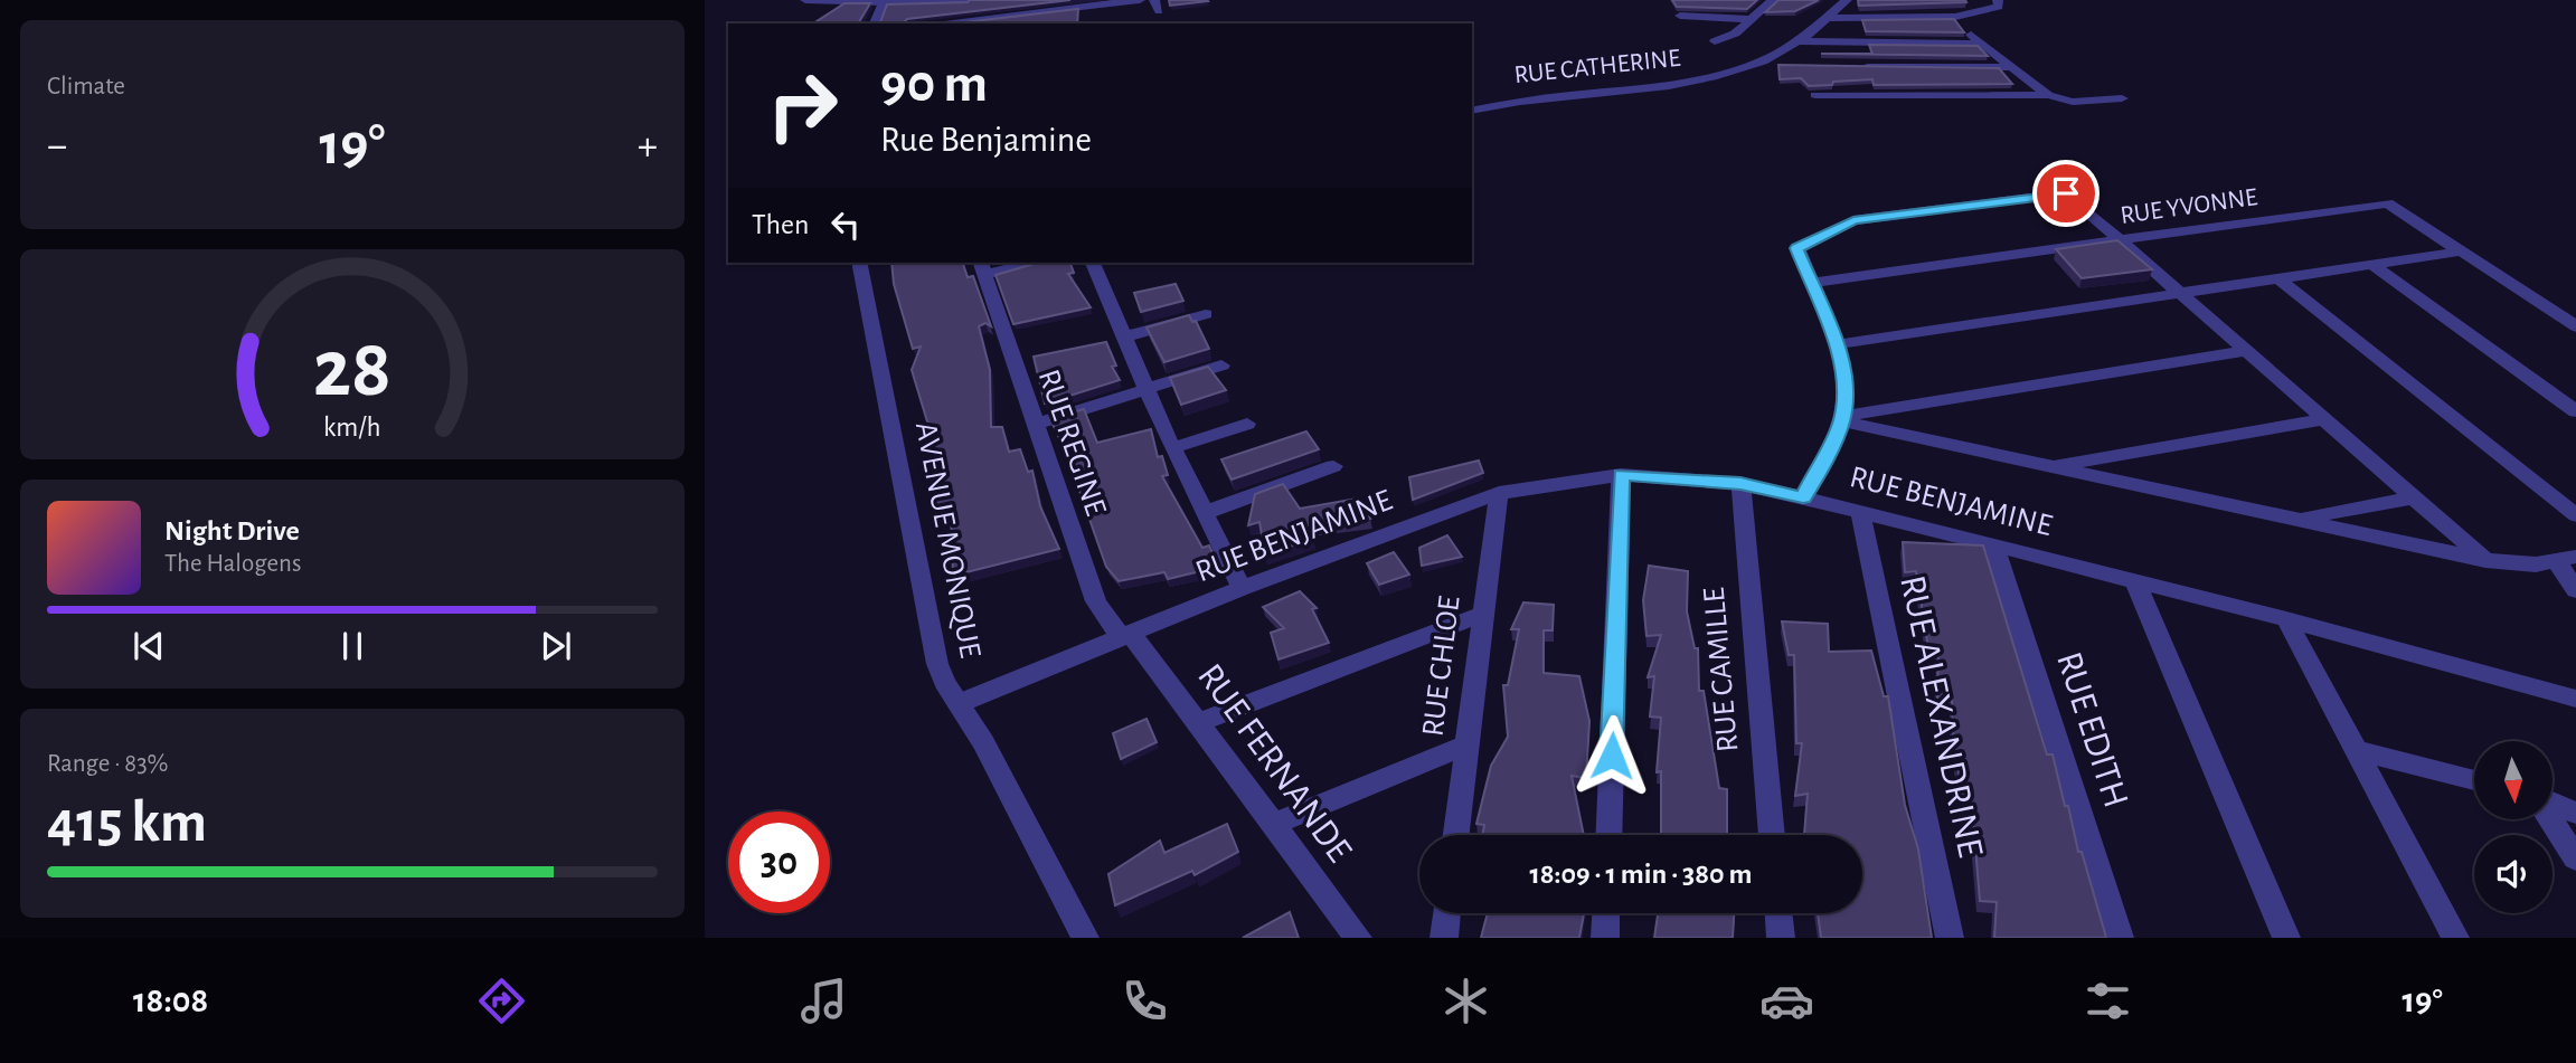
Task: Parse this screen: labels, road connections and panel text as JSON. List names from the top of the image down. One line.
{"streets":{"street":["RUE CATHERINE","RUE YVONNE","RUE REGINE","RUE BENJAMINE","AVENUE MONIQUE","RUE CHLOE","RUE CAMILLE","RUE ALEXANDRINE","RUE EDITH","RUE FERNANDE"]},"crossings":[["RUE REGINE","RUE BENJAMINE"],["RUE REGINE","RUE FERNANDE"],["RUE BENJAMINE","AVENUE MONIQUE"],["RUE BENJAMINE","RUE CHLOE"],["RUE BENJAMINE","RUE CAMILLE"],["RUE BENJAMINE","RUE ALEXANDRINE"],["RUE BENJAMINE","RUE EDITH"],["RUE BENJAMINE","RUE FERNANDE"]],"north":"bottom","page":{"tile":["Climate",["Range · 83%","415 km"]],"turn":["90 m","Rue Benjamine"],"heat":["−","19°","+"],"then":"Then","song":["Night Drive","The Halogens"],"limit":"30","trip":"18:09 · 1 min · 380 m","tabs":["18:08","19°"],"gauge":["28","km/h"]}}
